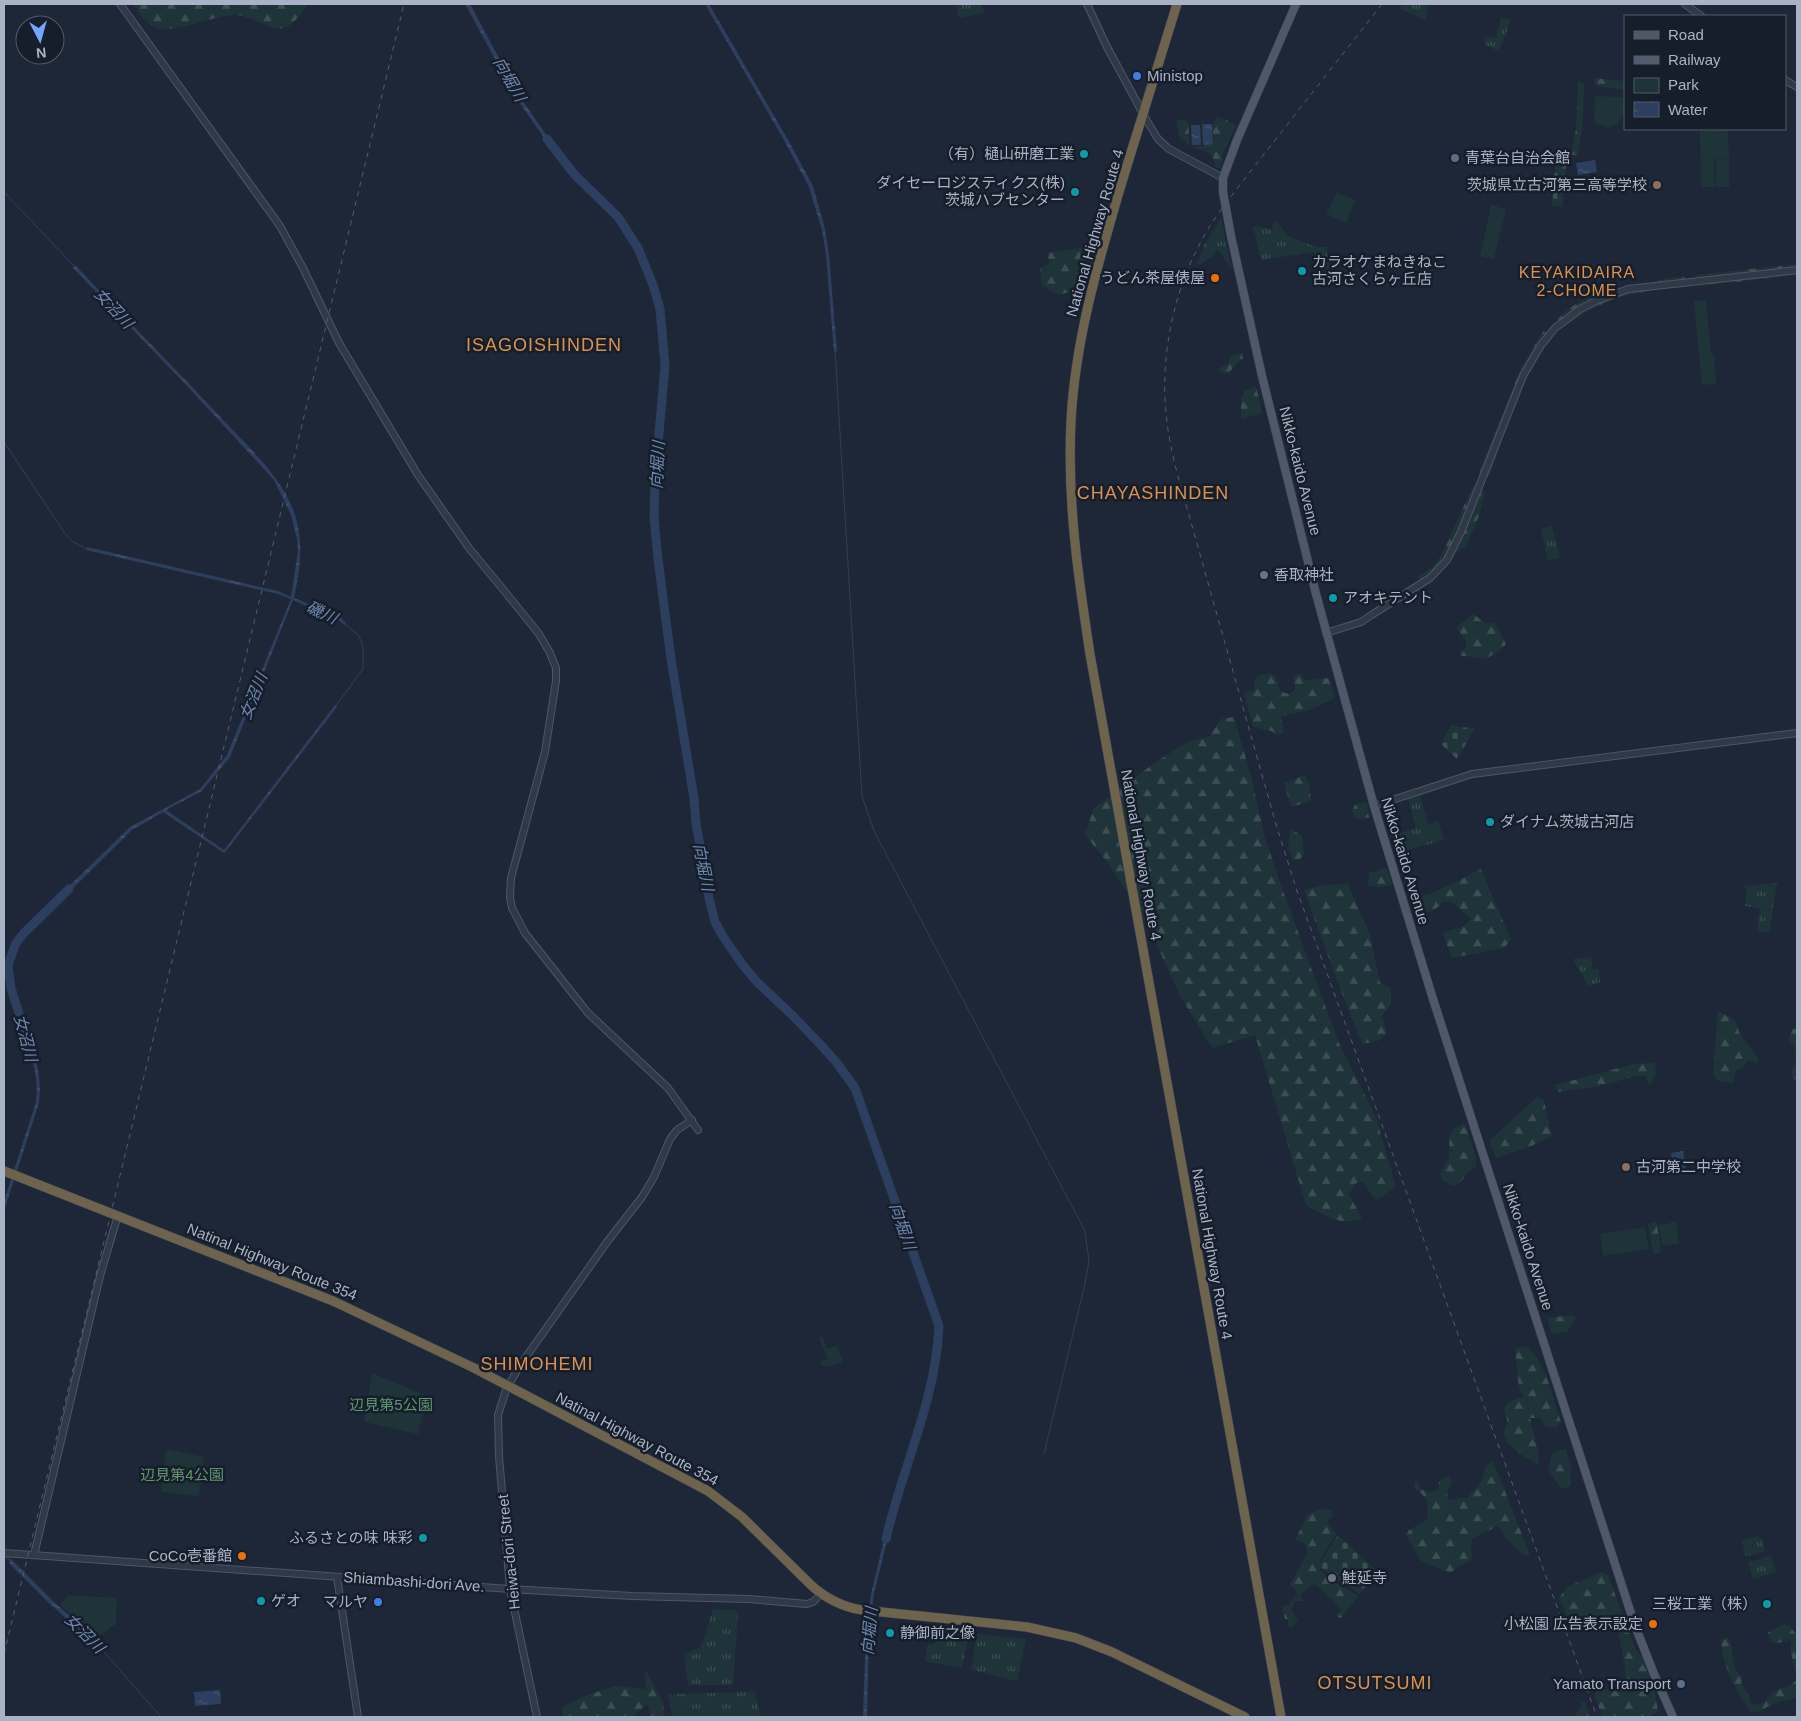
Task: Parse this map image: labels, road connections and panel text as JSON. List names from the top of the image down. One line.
{"streets":{"highway":["National Highway Route 4","Natinal Highway Route 354"],"main road":["Nikko-kaido Avenue"],"street":["Heiwa-dori Street","Shiambashi-dori Ave."]},"crossings":[["Natinal Highway Route 354","Heiwa-dori Street"],["Natinal Highway Route 354","Shiambashi-dori Ave."],["Heiwa-dori Street","Shiambashi-dori Ave."]],"districts":["KEYAKIDAIRA 2-CHOME","ISAGOISHINDEN","CHAYASHINDEN","SHIMOHEMI","OTSUTSUMI"],"water":["向堀川","女沼川","磯川"],"parks":["辺見第5公園","辺見第4公園"],"places":["Ministop","（有）樋山研磨工業","青葉台自治会館","茨城県立古河第三高等学校","ダイセーロジスティクス(株) 茨城ハブセンター","カラオケまねきねこ 古河さくらヶ丘店","うどん茶屋俵屋","香取神社","アオキテント","ダイナム茨城古河店","古河第二中学校","ふるさとの味 味彩","CoCo壱番館","鮭延寺","ゲオ","マルヤ","三桜工業（株）","小松園 広告表示設定","静御前之像","Yamato Transport"],"legend":["Road","Railway","Park","Water"],"north":"bottom"}
